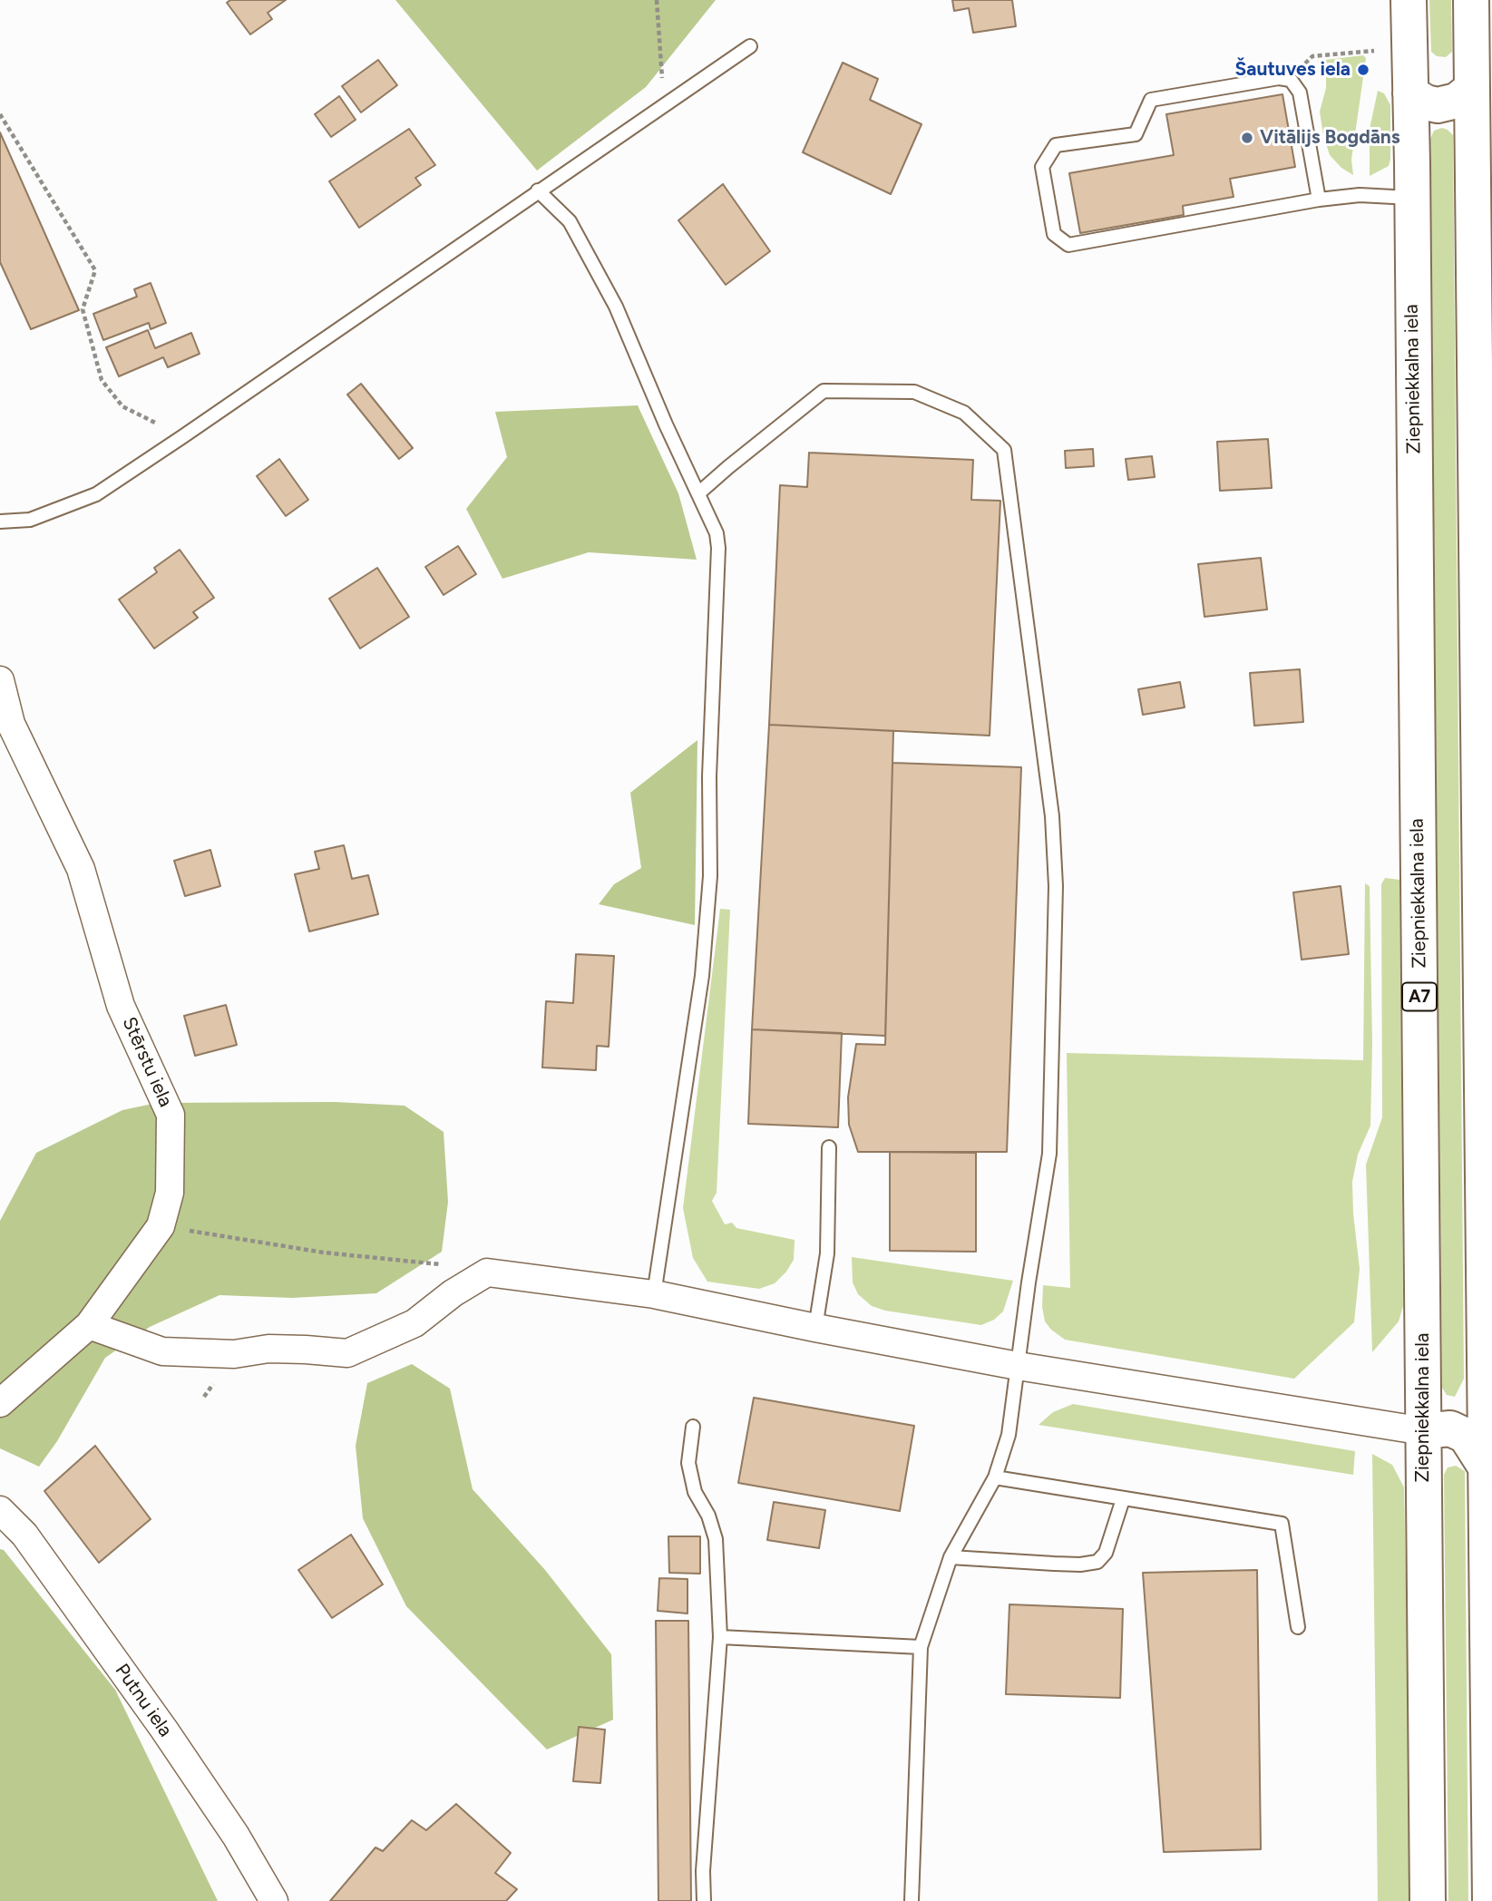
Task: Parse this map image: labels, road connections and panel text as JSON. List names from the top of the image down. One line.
{"streets":{"highway":["Ziepniekkalna iela","A7"],"street":["Stērstu iela","Putnu iela"]},"places":["Šautuves iela","Vitālijs Bogdāns"]}
